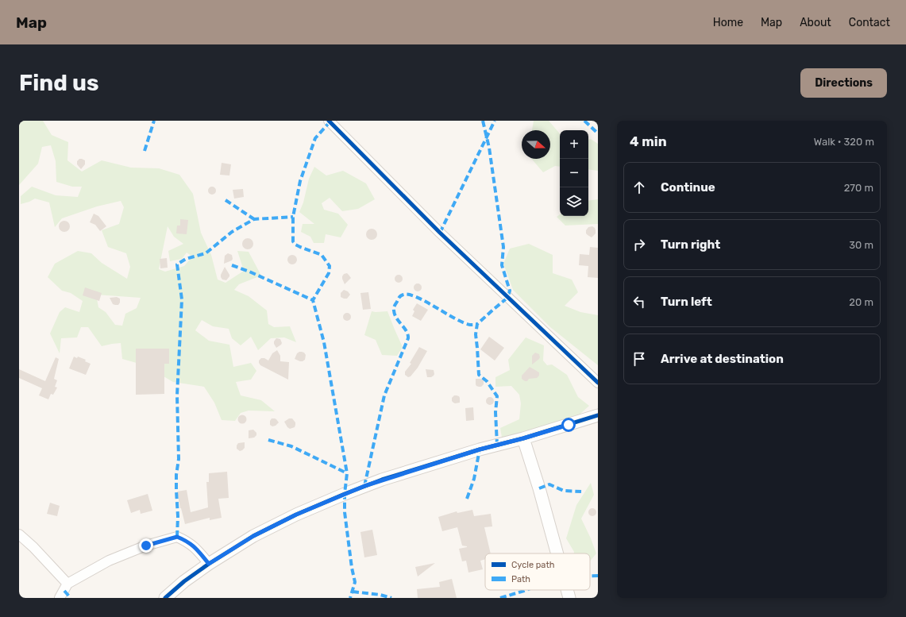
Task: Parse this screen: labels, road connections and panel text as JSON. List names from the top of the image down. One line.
{"legend":["Cycle path","Path"],"north":"right","page":{"header":"Map","nav":["Home","Map","About","Contact"],"buttons":"Directions","title":"Find us","heading":["4 min","Walk · 320 m"],"map_buttons":["+","−"],"list":[["Continue","270 m"],["Turn right","30 m"],["Turn left","20 m"],"Arrive at destination"]}}
